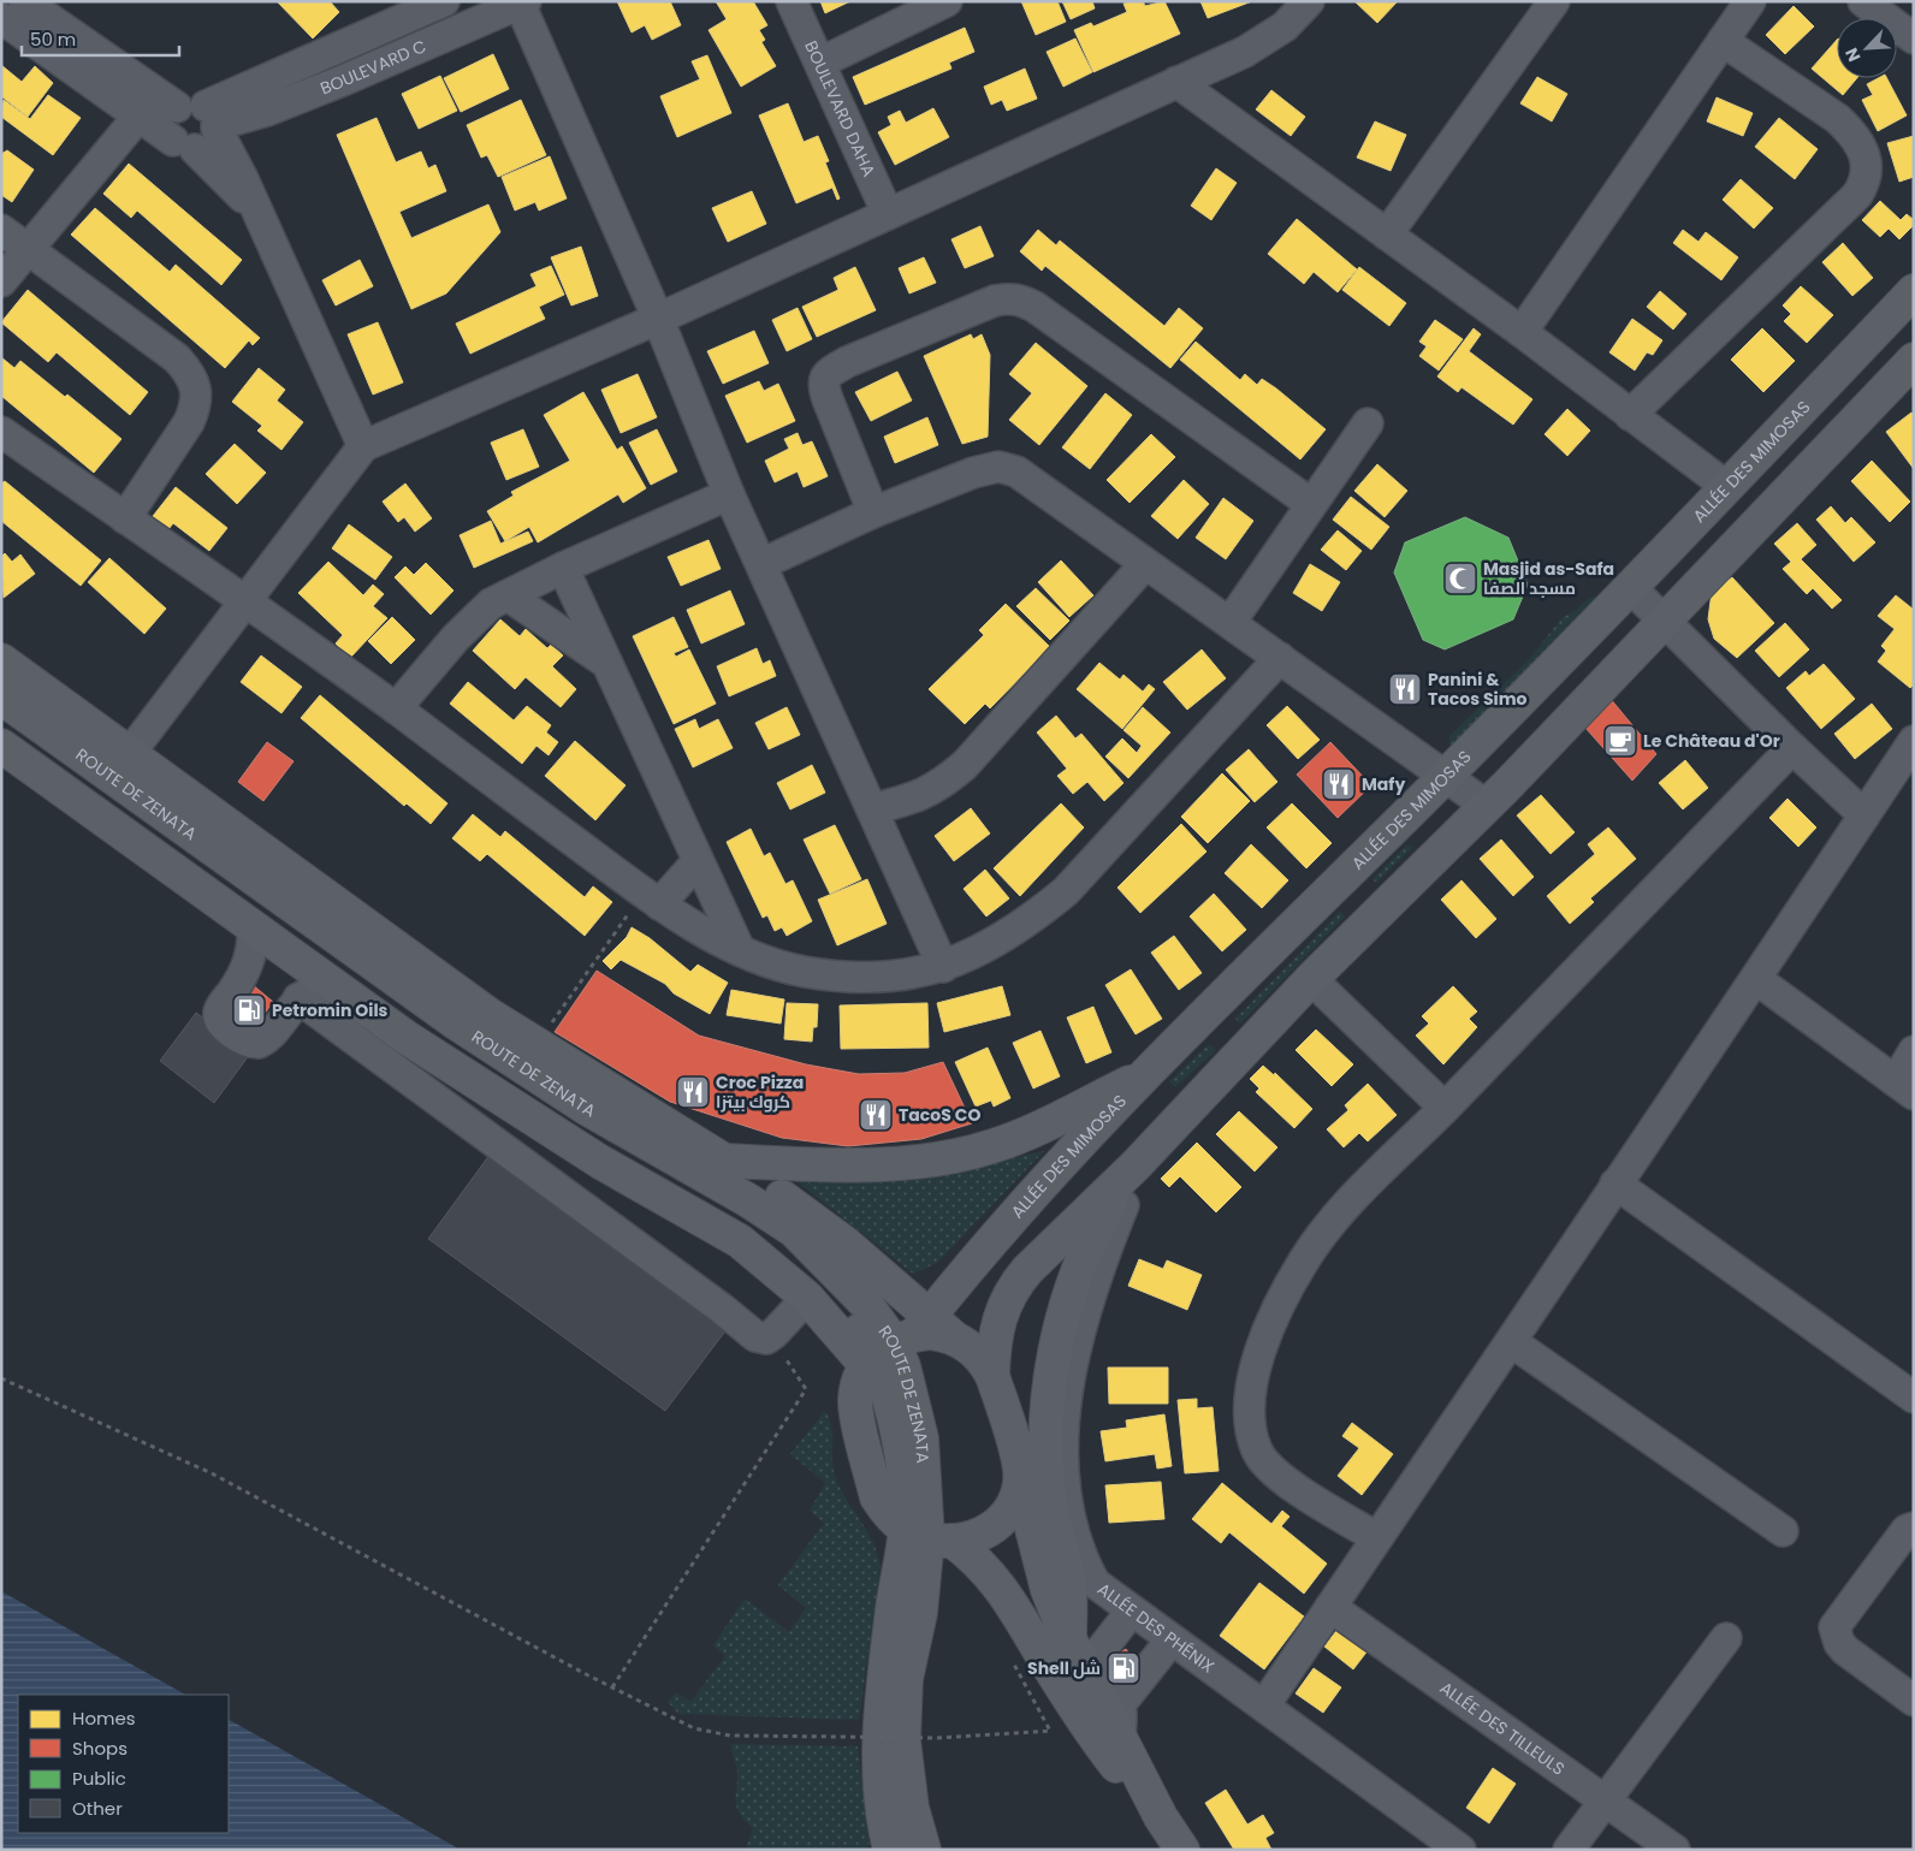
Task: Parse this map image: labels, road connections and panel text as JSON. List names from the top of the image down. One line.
{"streets":{"main road":["ALLÉE DES MIMOSAS","ROUTE DE ZENATA"],"street":["BOULEVARD C","BOULEVARD DAHA","ALLÉE DES PHÉNIX","ALLÉE DES TILLEULS"]},"crossings":[["ALLÉE DES MIMOSAS","ROUTE DE ZENATA"]],"places":{"mosque":["Masjid as-Safa مسجد الصفا"],"restaurant":["Panini & Tacos Simo","Mafy","Croc Pizza كروك بيتزا","TacoS CO"],"cafe":["Le Château d'Or"],"fuel station":["Petromin Oils","Shell شل"]},"legend":["Homes","Shops","Public","Other"],"scale_bar":"50 m","north":"bottom left"}
